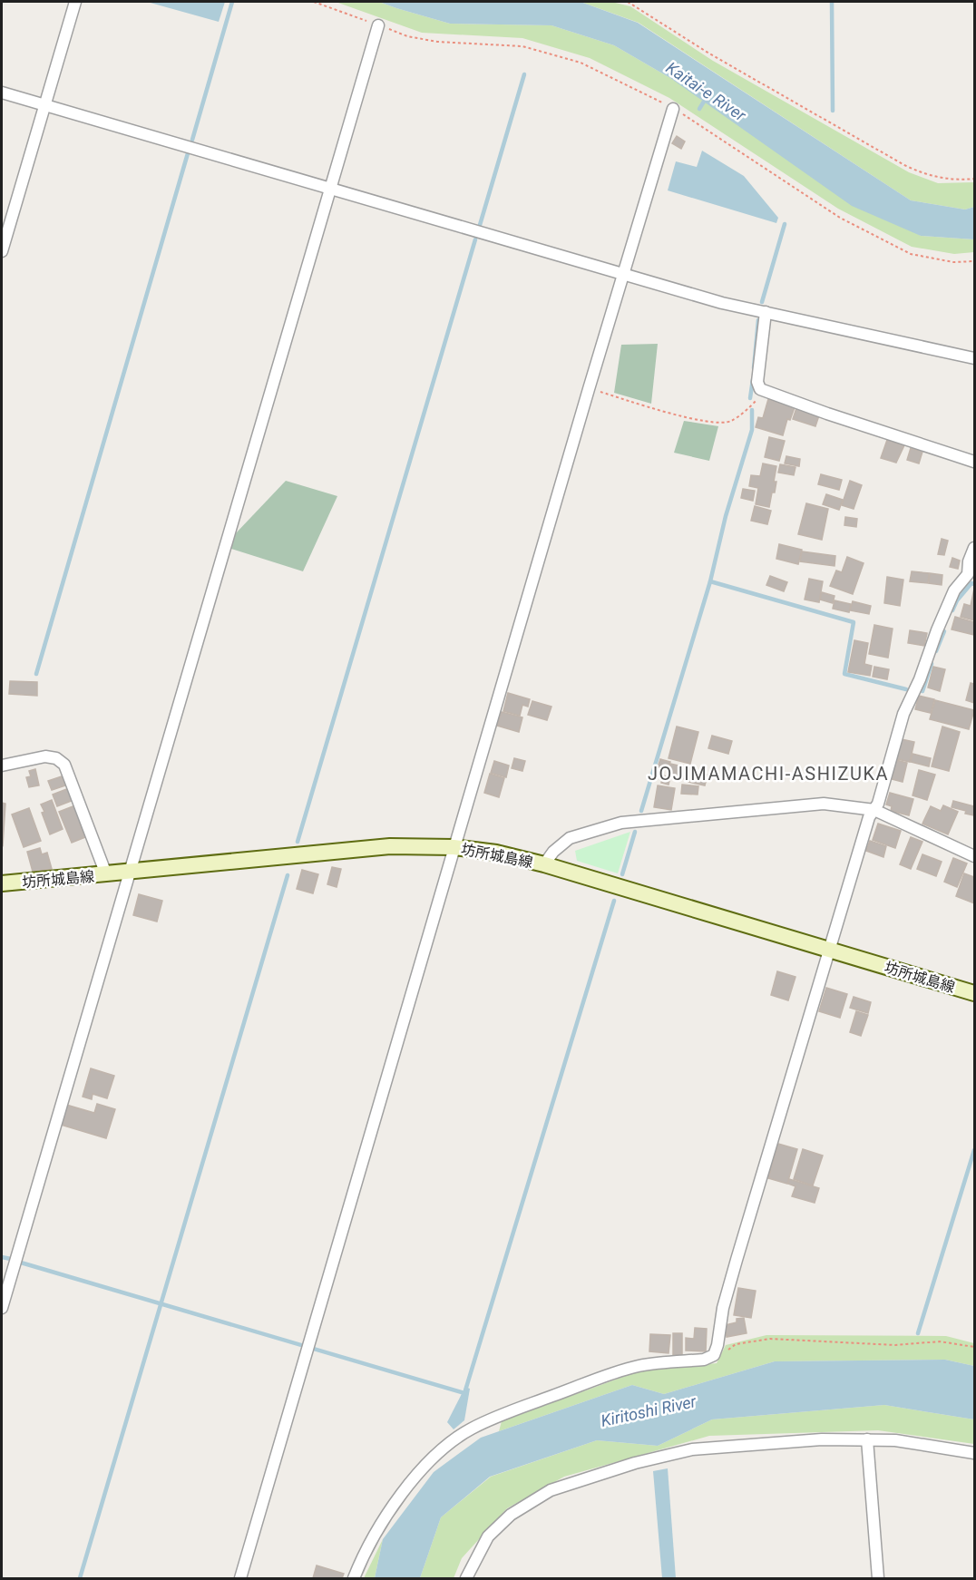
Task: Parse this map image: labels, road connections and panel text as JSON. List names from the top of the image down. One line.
{"streets":{"main road":["坊所城島線"]},"districts":["JOJIMAMACHI-ASHIZUKA"],"water":["Kaitai-e River","Kiritoshi River"]}
